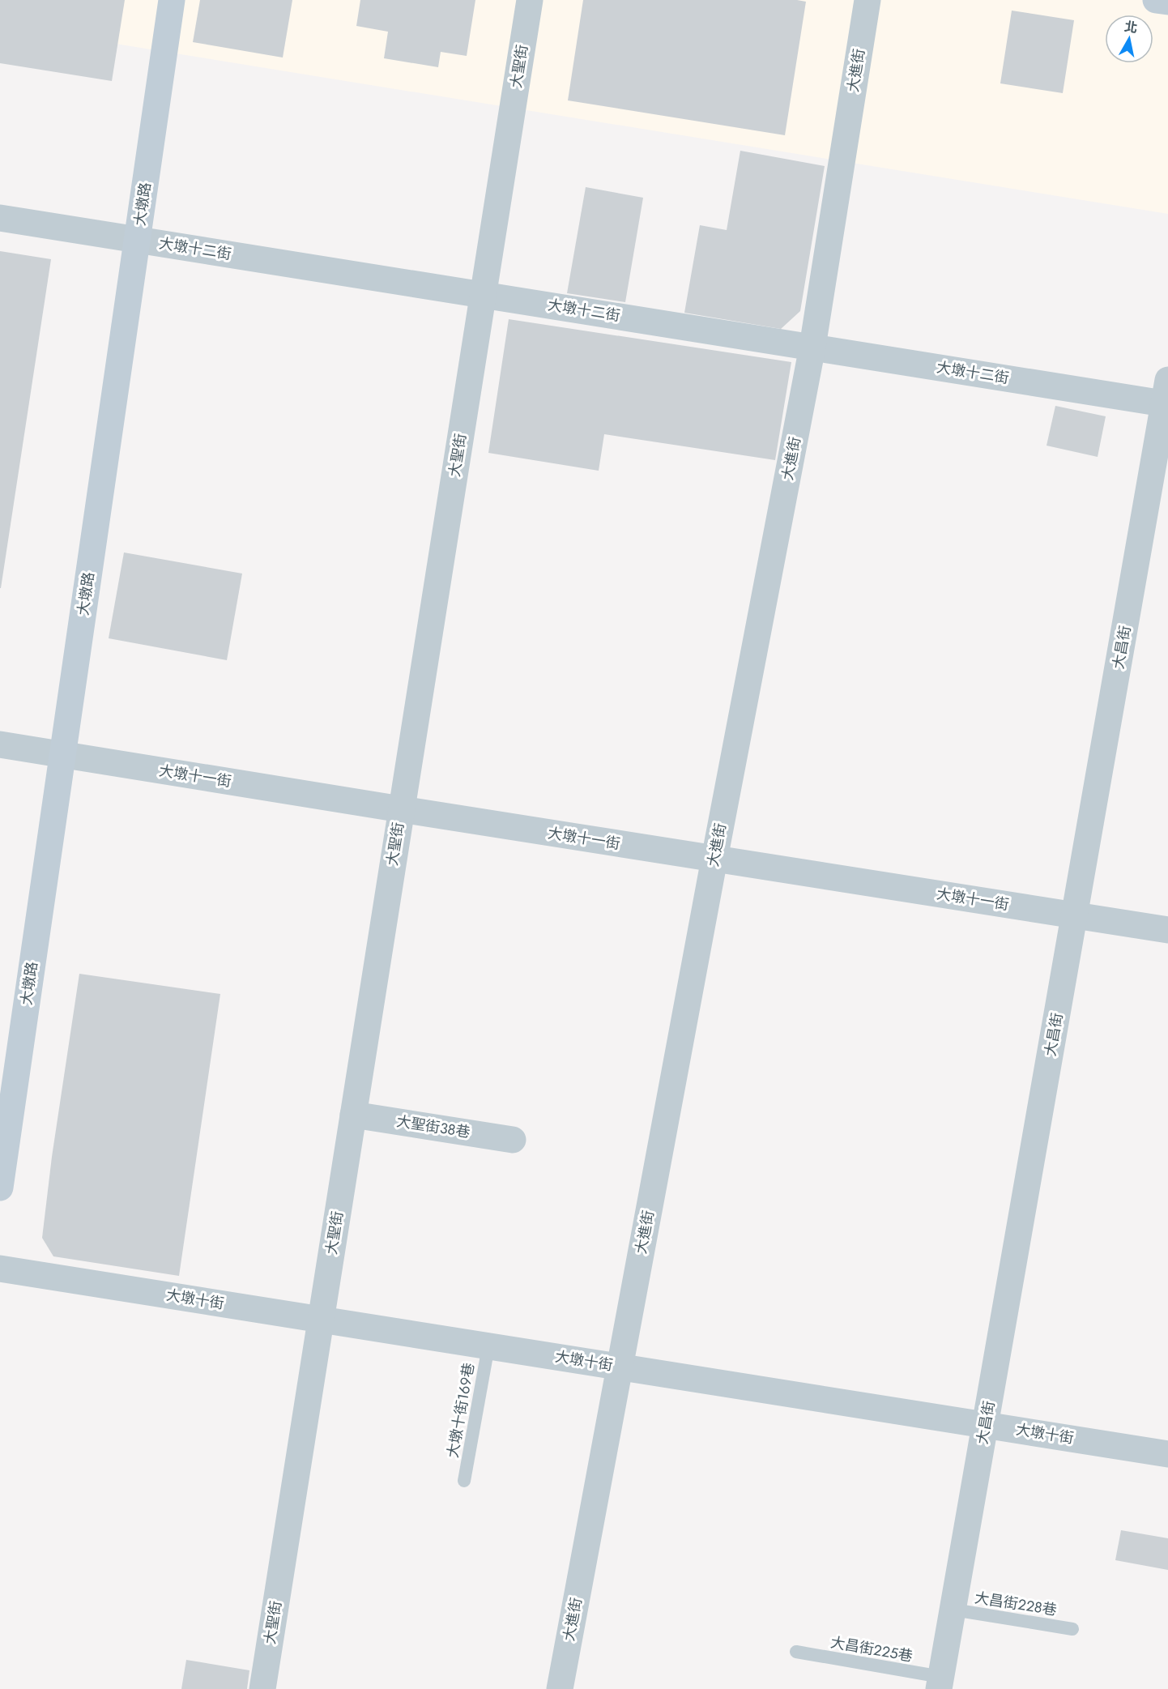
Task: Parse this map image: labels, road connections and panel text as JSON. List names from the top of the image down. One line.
{"streets":{"street":["大聖街","大進街","大墩路","大墩十二街","大昌街","大墩十一街","大聖街38巷","大墩十街"],"lane":["大墩十街169巷","大昌街228巷","大昌街225巷"]},"crossings":[["大聖街","大墩十二街"],["大聖街","大墩十一街"],["大聖街","大聖街38巷"],["大聖街","大墩十街"],["大進街","大墩十二街"],["大進街","大墩十一街"],["大進街","大墩十街"],["大墩路","大墩十二街"],["大墩路","大墩十一街"],["大墩十二街","大昌街"],["大昌街","大墩十一街"],["大昌街","大墩十街"],["大昌街","大昌街228巷"],["大昌街","大昌街225巷"],["大墩十街","大墩十街169巷"]],"north":"top"}
